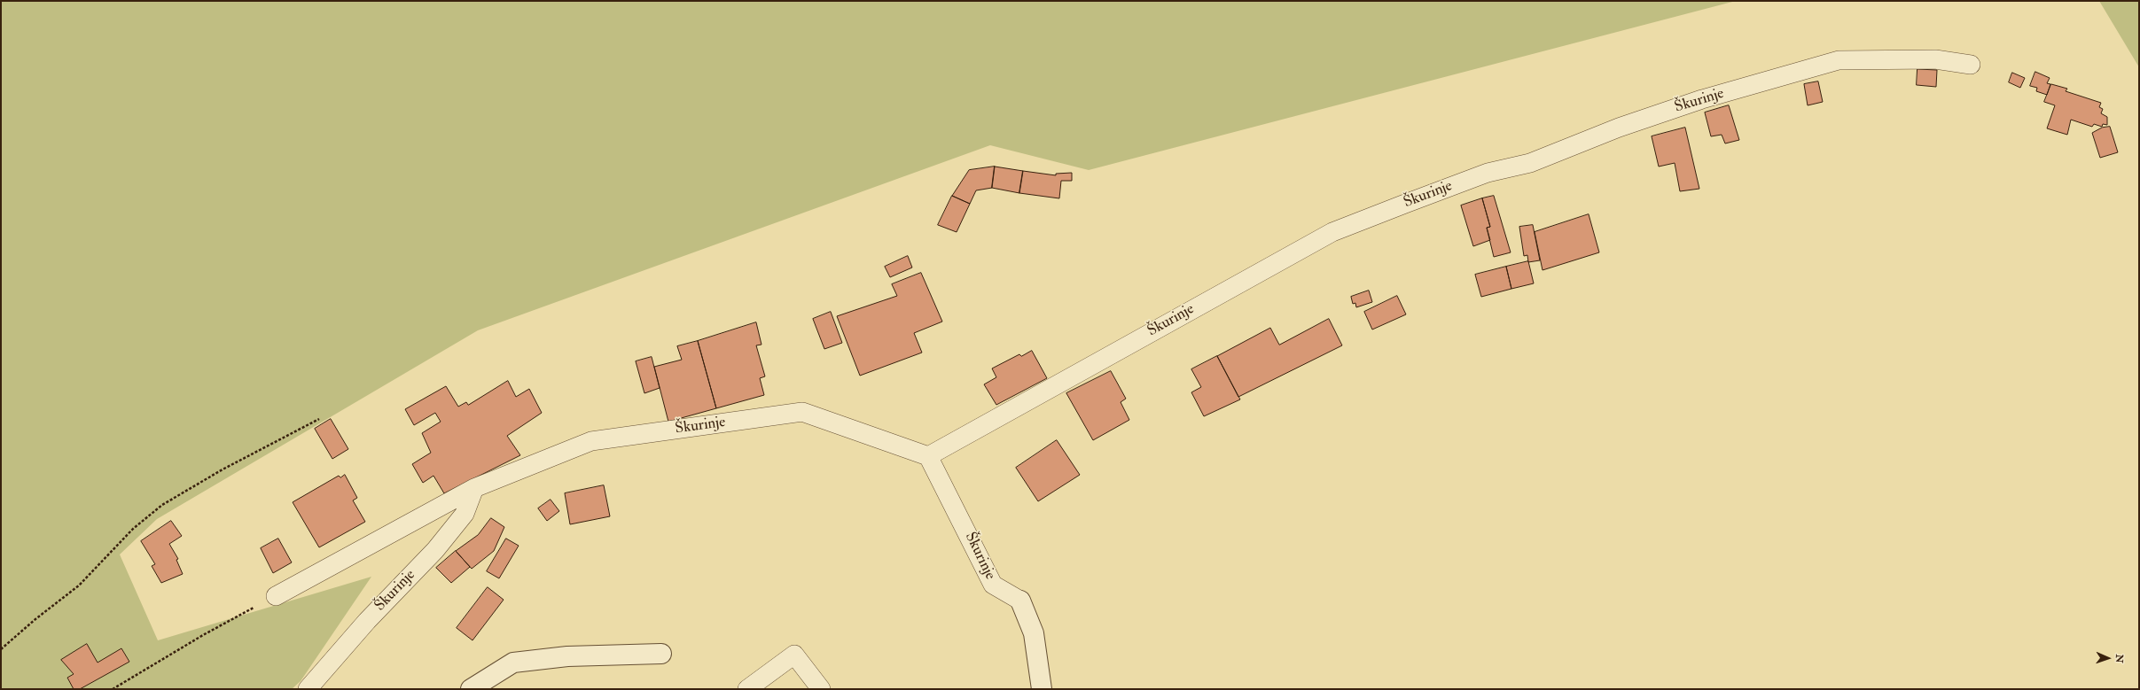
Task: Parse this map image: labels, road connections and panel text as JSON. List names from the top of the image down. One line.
{"streets":{"street":["Škurinje"]},"north":"right"}
